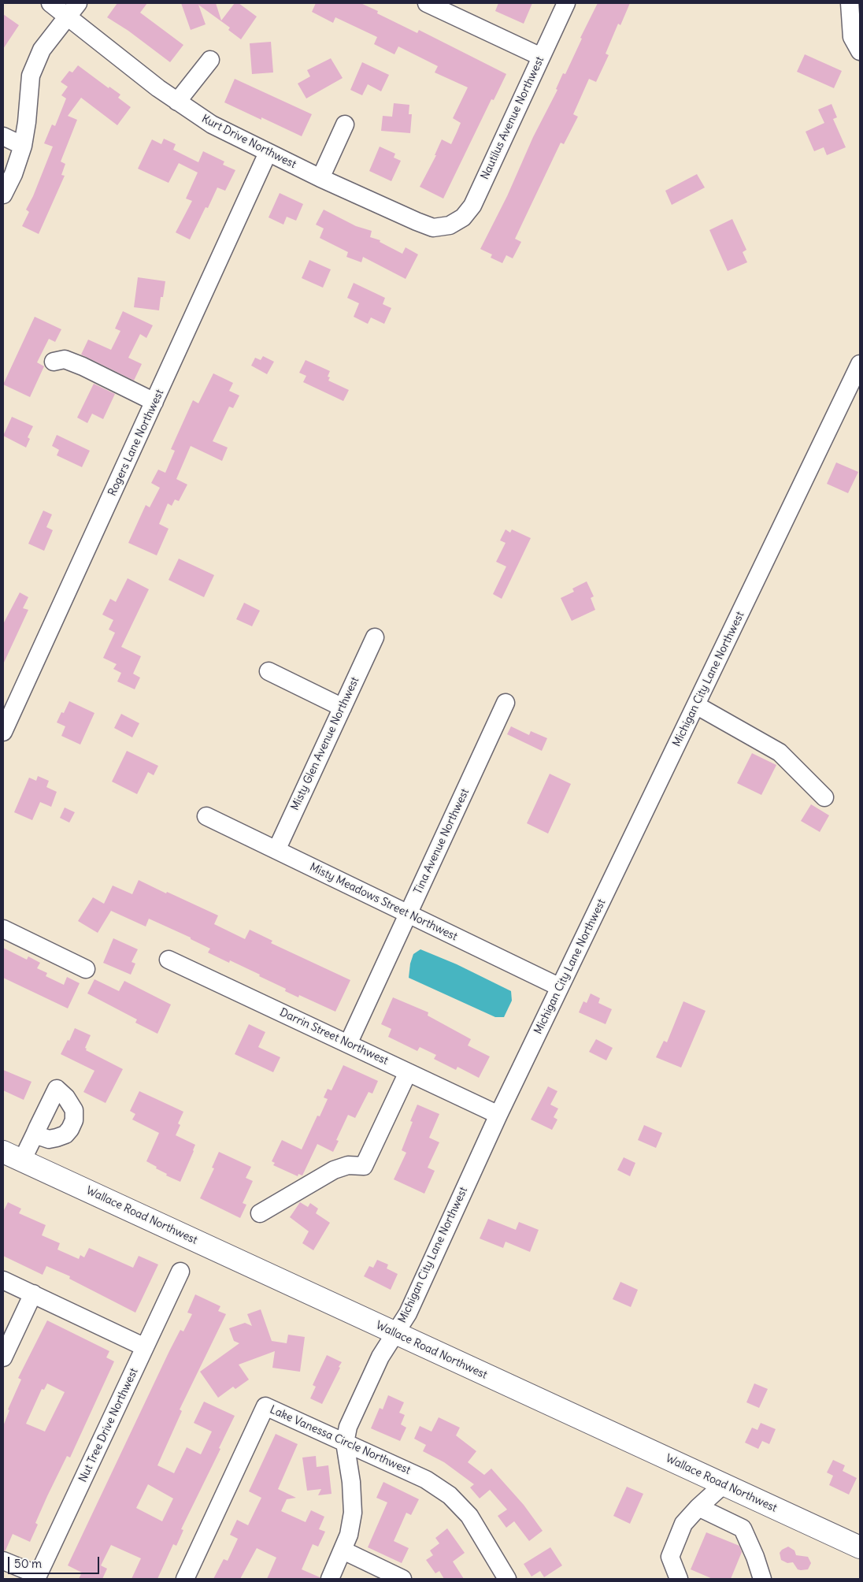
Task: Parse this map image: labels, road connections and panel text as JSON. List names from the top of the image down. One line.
{"streets":{"main road":["Wallace Road Northwest"],"street":["Nautilus Avenue Northwest","Kurt Drive Northwest","Rogers Lane Northwest","Michigan City Lane Northwest","Misty Glen Avenue Northwest","Tina Avenue Northwest","Misty Meadows Street Northwest","Darrin Street Northwest","Nut Tree Drive Northwest","Lake Vanessa Circle Northwest"]},"crossings":[["Nautilus Avenue Northwest","Kurt Drive Northwest"],["Kurt Drive Northwest","Rogers Lane Northwest"],["Michigan City Lane Northwest","Misty Meadows Street Northwest"],["Michigan City Lane Northwest","Darrin Street Northwest"],["Michigan City Lane Northwest","Wallace Road Northwest"],["Michigan City Lane Northwest","Lake Vanessa Circle Northwest"],["Misty Glen Avenue Northwest","Misty Meadows Street Northwest"],["Tina Avenue Northwest","Misty Meadows Street Northwest"],["Tina Avenue Northwest","Darrin Street Northwest"]],"scale_bar":"50 m"}
